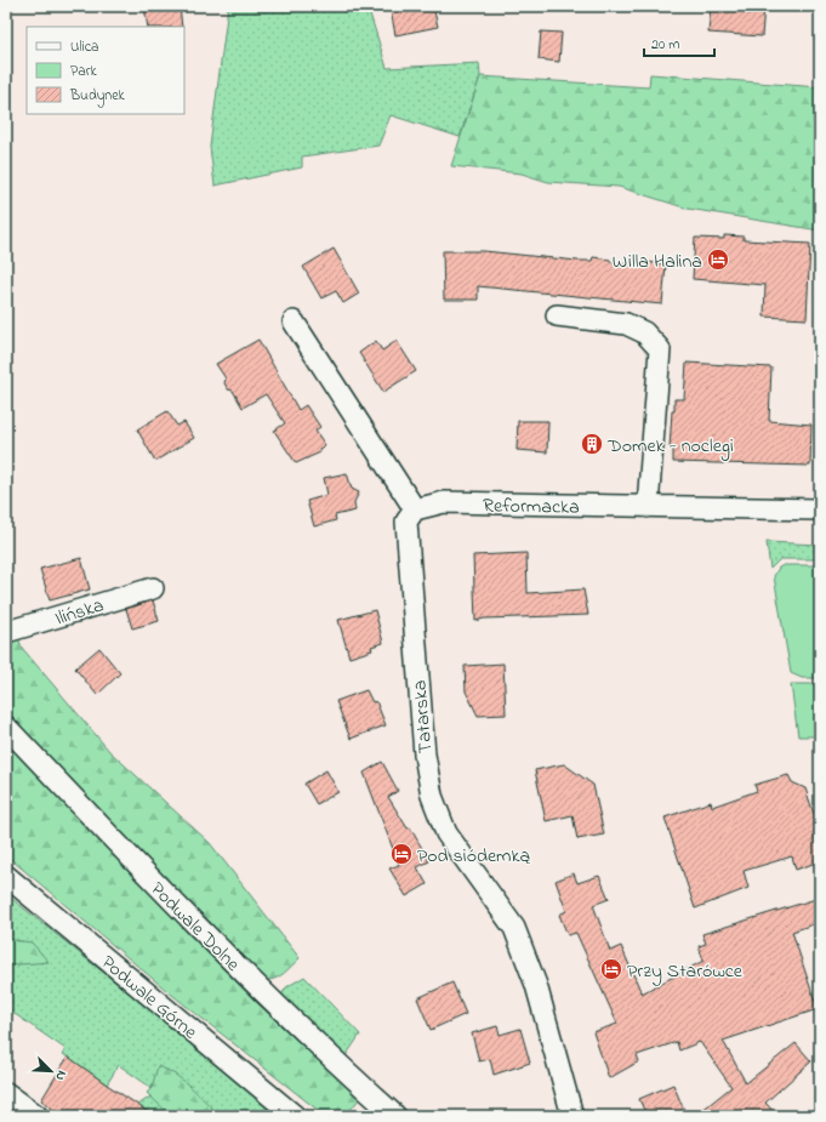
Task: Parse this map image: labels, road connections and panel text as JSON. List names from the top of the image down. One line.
{"streets":{"street":["Reformacka","Ilińska","Tatarska","Podwale Dolne","Podwale Górne"]},"crossings":[["Reformacka","Tatarska"]],"places":{"hotel":["Willa Halina","Pod siódemką","Przy Starówce"],"building":["Domek - noclegi"]},"legend":["Ulica","Park","Budynek"],"scale_bar":"20 m","north":"bottom right"}
